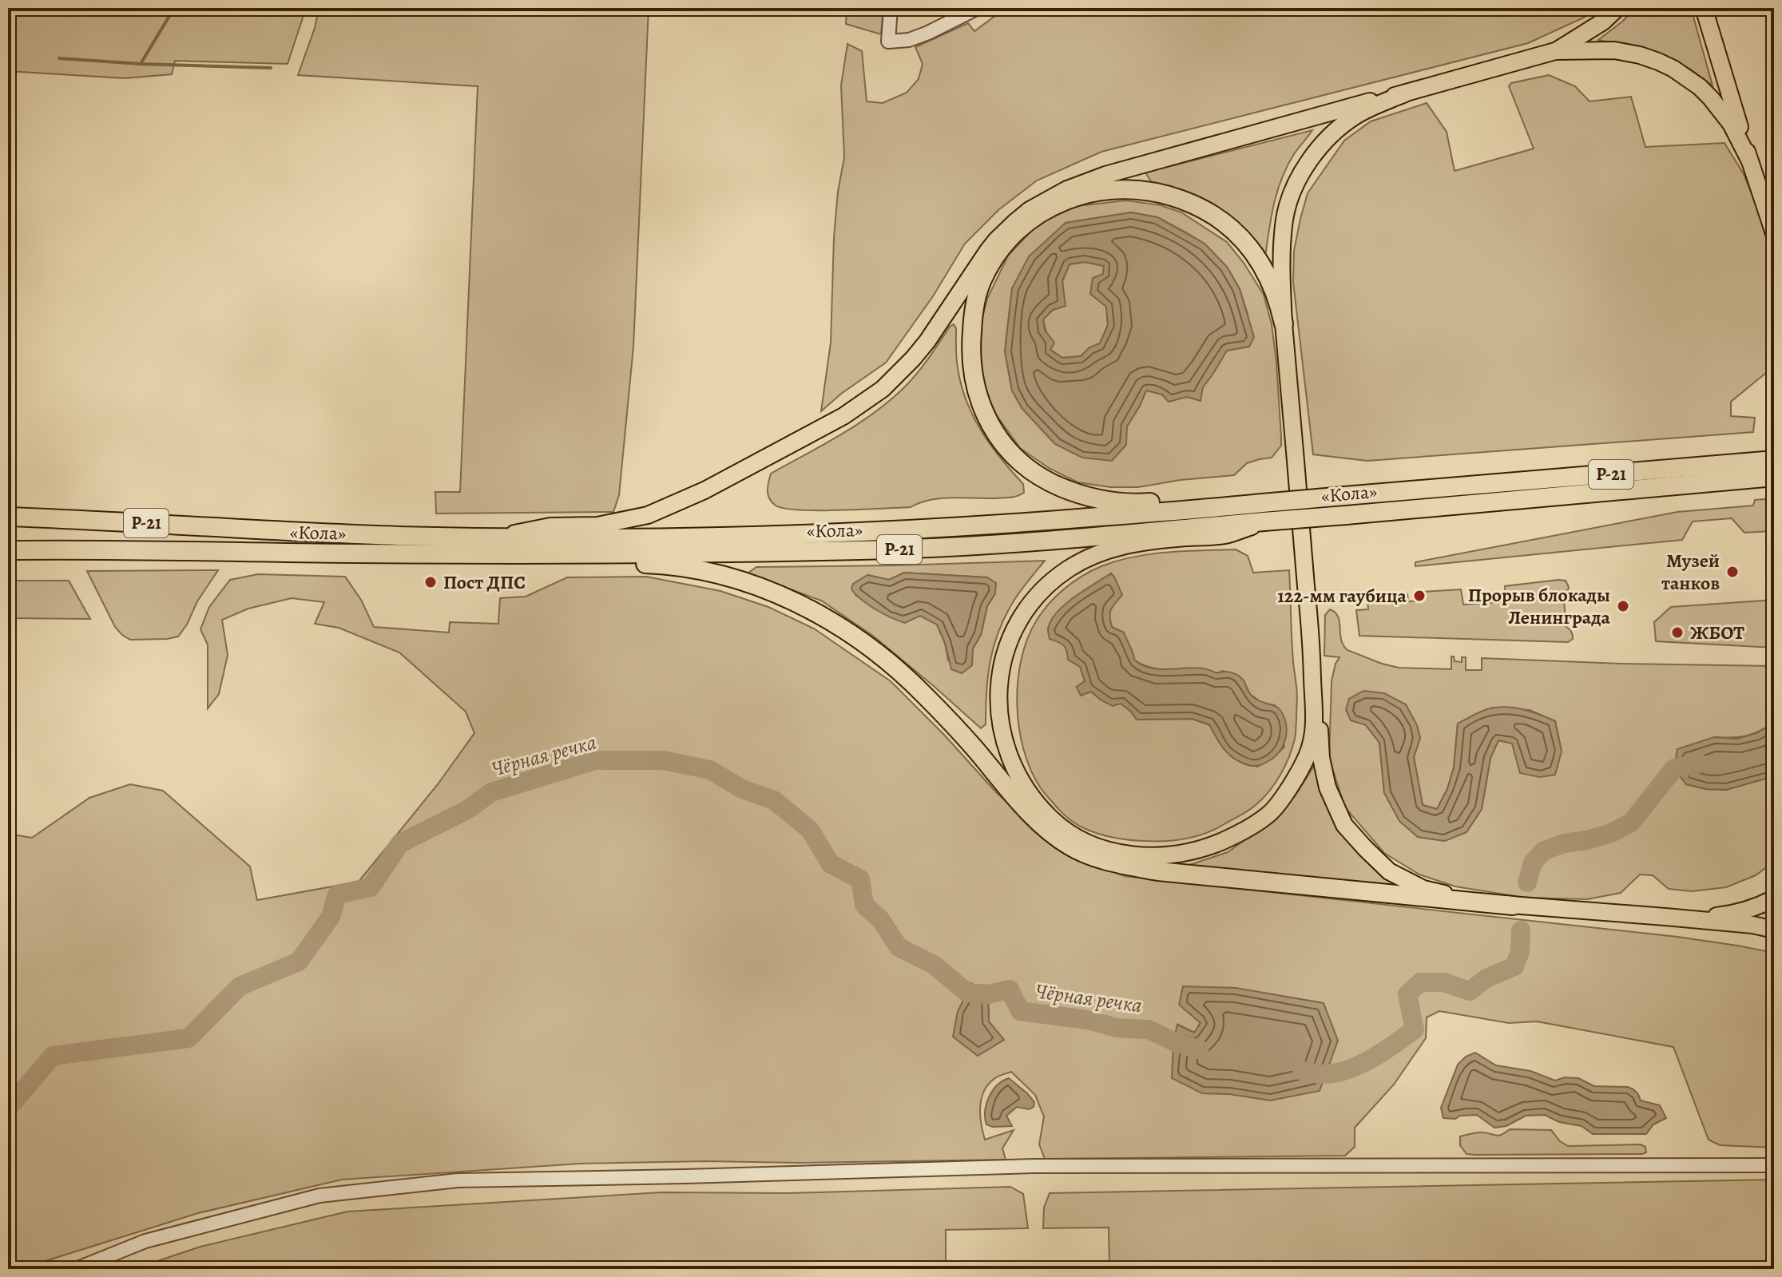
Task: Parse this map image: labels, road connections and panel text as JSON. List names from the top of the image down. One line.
{"streets":{"highway":["Р-21","«Кола»"]},"water":["Чёрная речка"],"places":["Музей танков","Пост ДПС","122-мм гаубица","Прорыв блокады Ленинграда","ЖБОТ"]}
